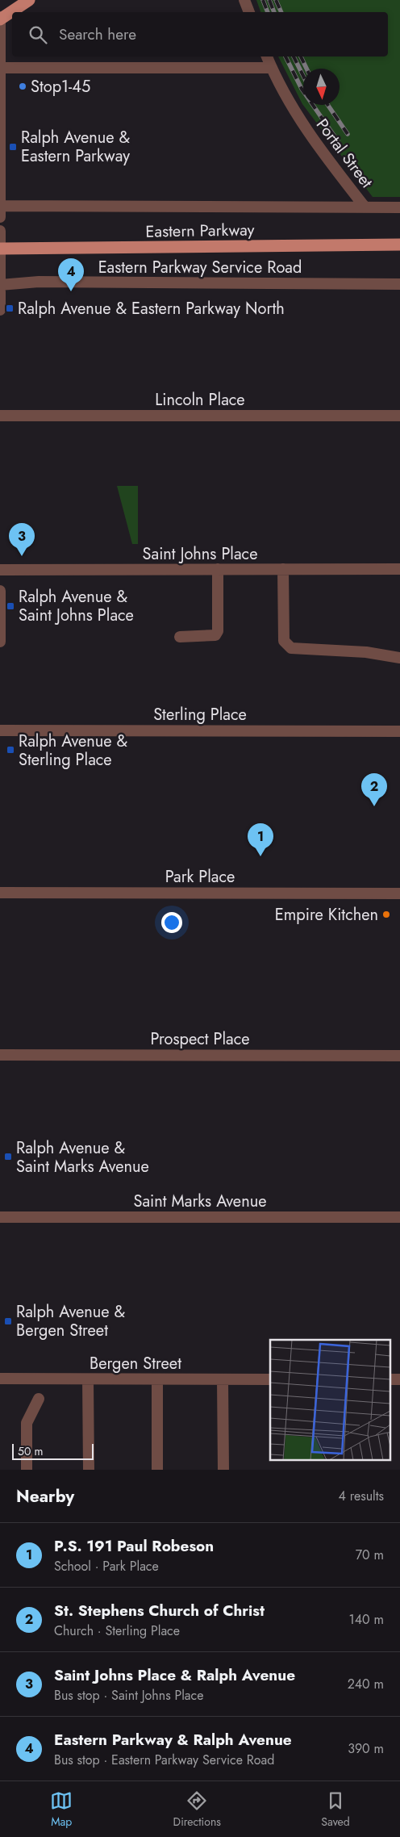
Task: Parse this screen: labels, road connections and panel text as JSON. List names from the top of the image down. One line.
{"streets":{"main road":["Eastern Parkway"],"street":["Portal Street","Eastern Parkway Service Road","Lincoln Place","Saint Johns Place","Sterling Place","Park Place","Prospect Place","Saint Marks Avenue","Bergen Street"]},"places":{"other":["Stop1-45","Empire Kitchen"],"transit":["Ralph Avenue & Eastern Parkway","Ralph Avenue & Eastern Parkway North","Ralph Avenue & Saint Johns Place","Ralph Avenue & Sterling Place","Ralph Avenue & Saint Marks Avenue","Ralph Avenue & Bergen Street"]},"scale_bar":"50 m","north":"bottom","page":{"search":"Search here","pins":["4","3","2","1"],"scale":"50 m","heading":["Nearby","4 results"],"list":[{"mark":"1","name":"P.S. 191 Paul Robeson","note":"School · Park Place","value":"70 m"},{"mark":"2","name":"St. Stephens Church of Christ","note":"Church · Sterling Place","value":"140 m"},{"mark":"3","name":"Saint Johns Place & Ralph Avenue","note":"Bus stop · Saint Johns Place","value":"240 m"},{"mark":"4","name":"Eastern Parkway & Ralph Avenue","note":"Bus stop · Eastern Parkway Service Road","value":"390 m"}],"nav":["Map","Directions","Saved"]}}
